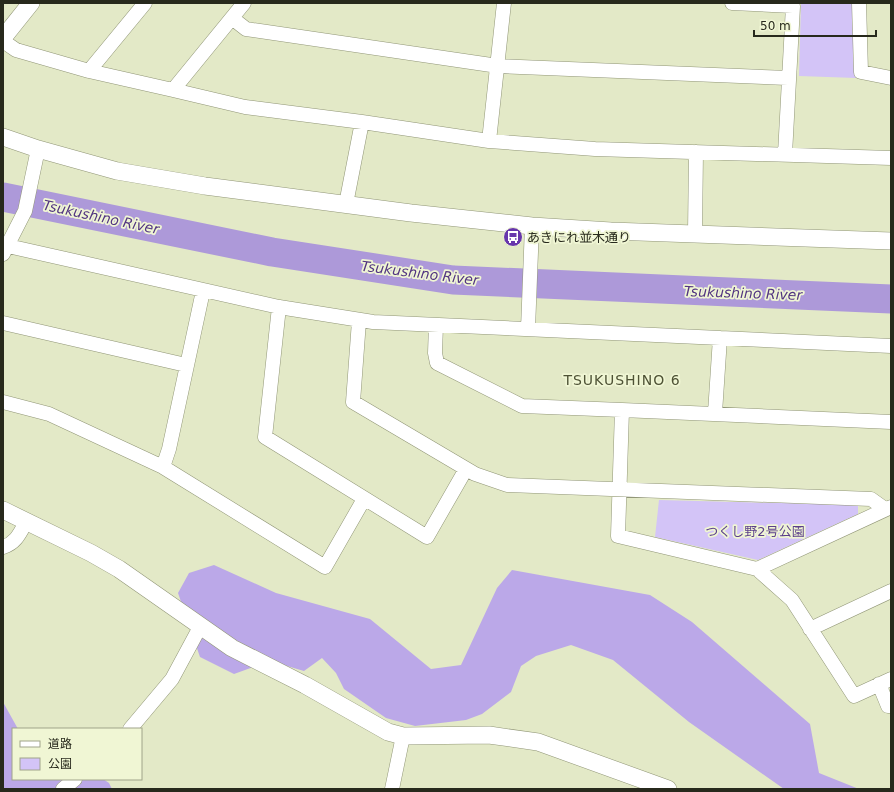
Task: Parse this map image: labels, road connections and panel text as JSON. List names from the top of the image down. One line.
{"districts":["TSUKUSHINO 6"],"water":["Tsukushino River"],"parks":["つくし野2号公園"],"places":{"bus stop":["あきにれ並木通り"]},"legend":["道路","公園"],"scale_bar":"50 m"}
